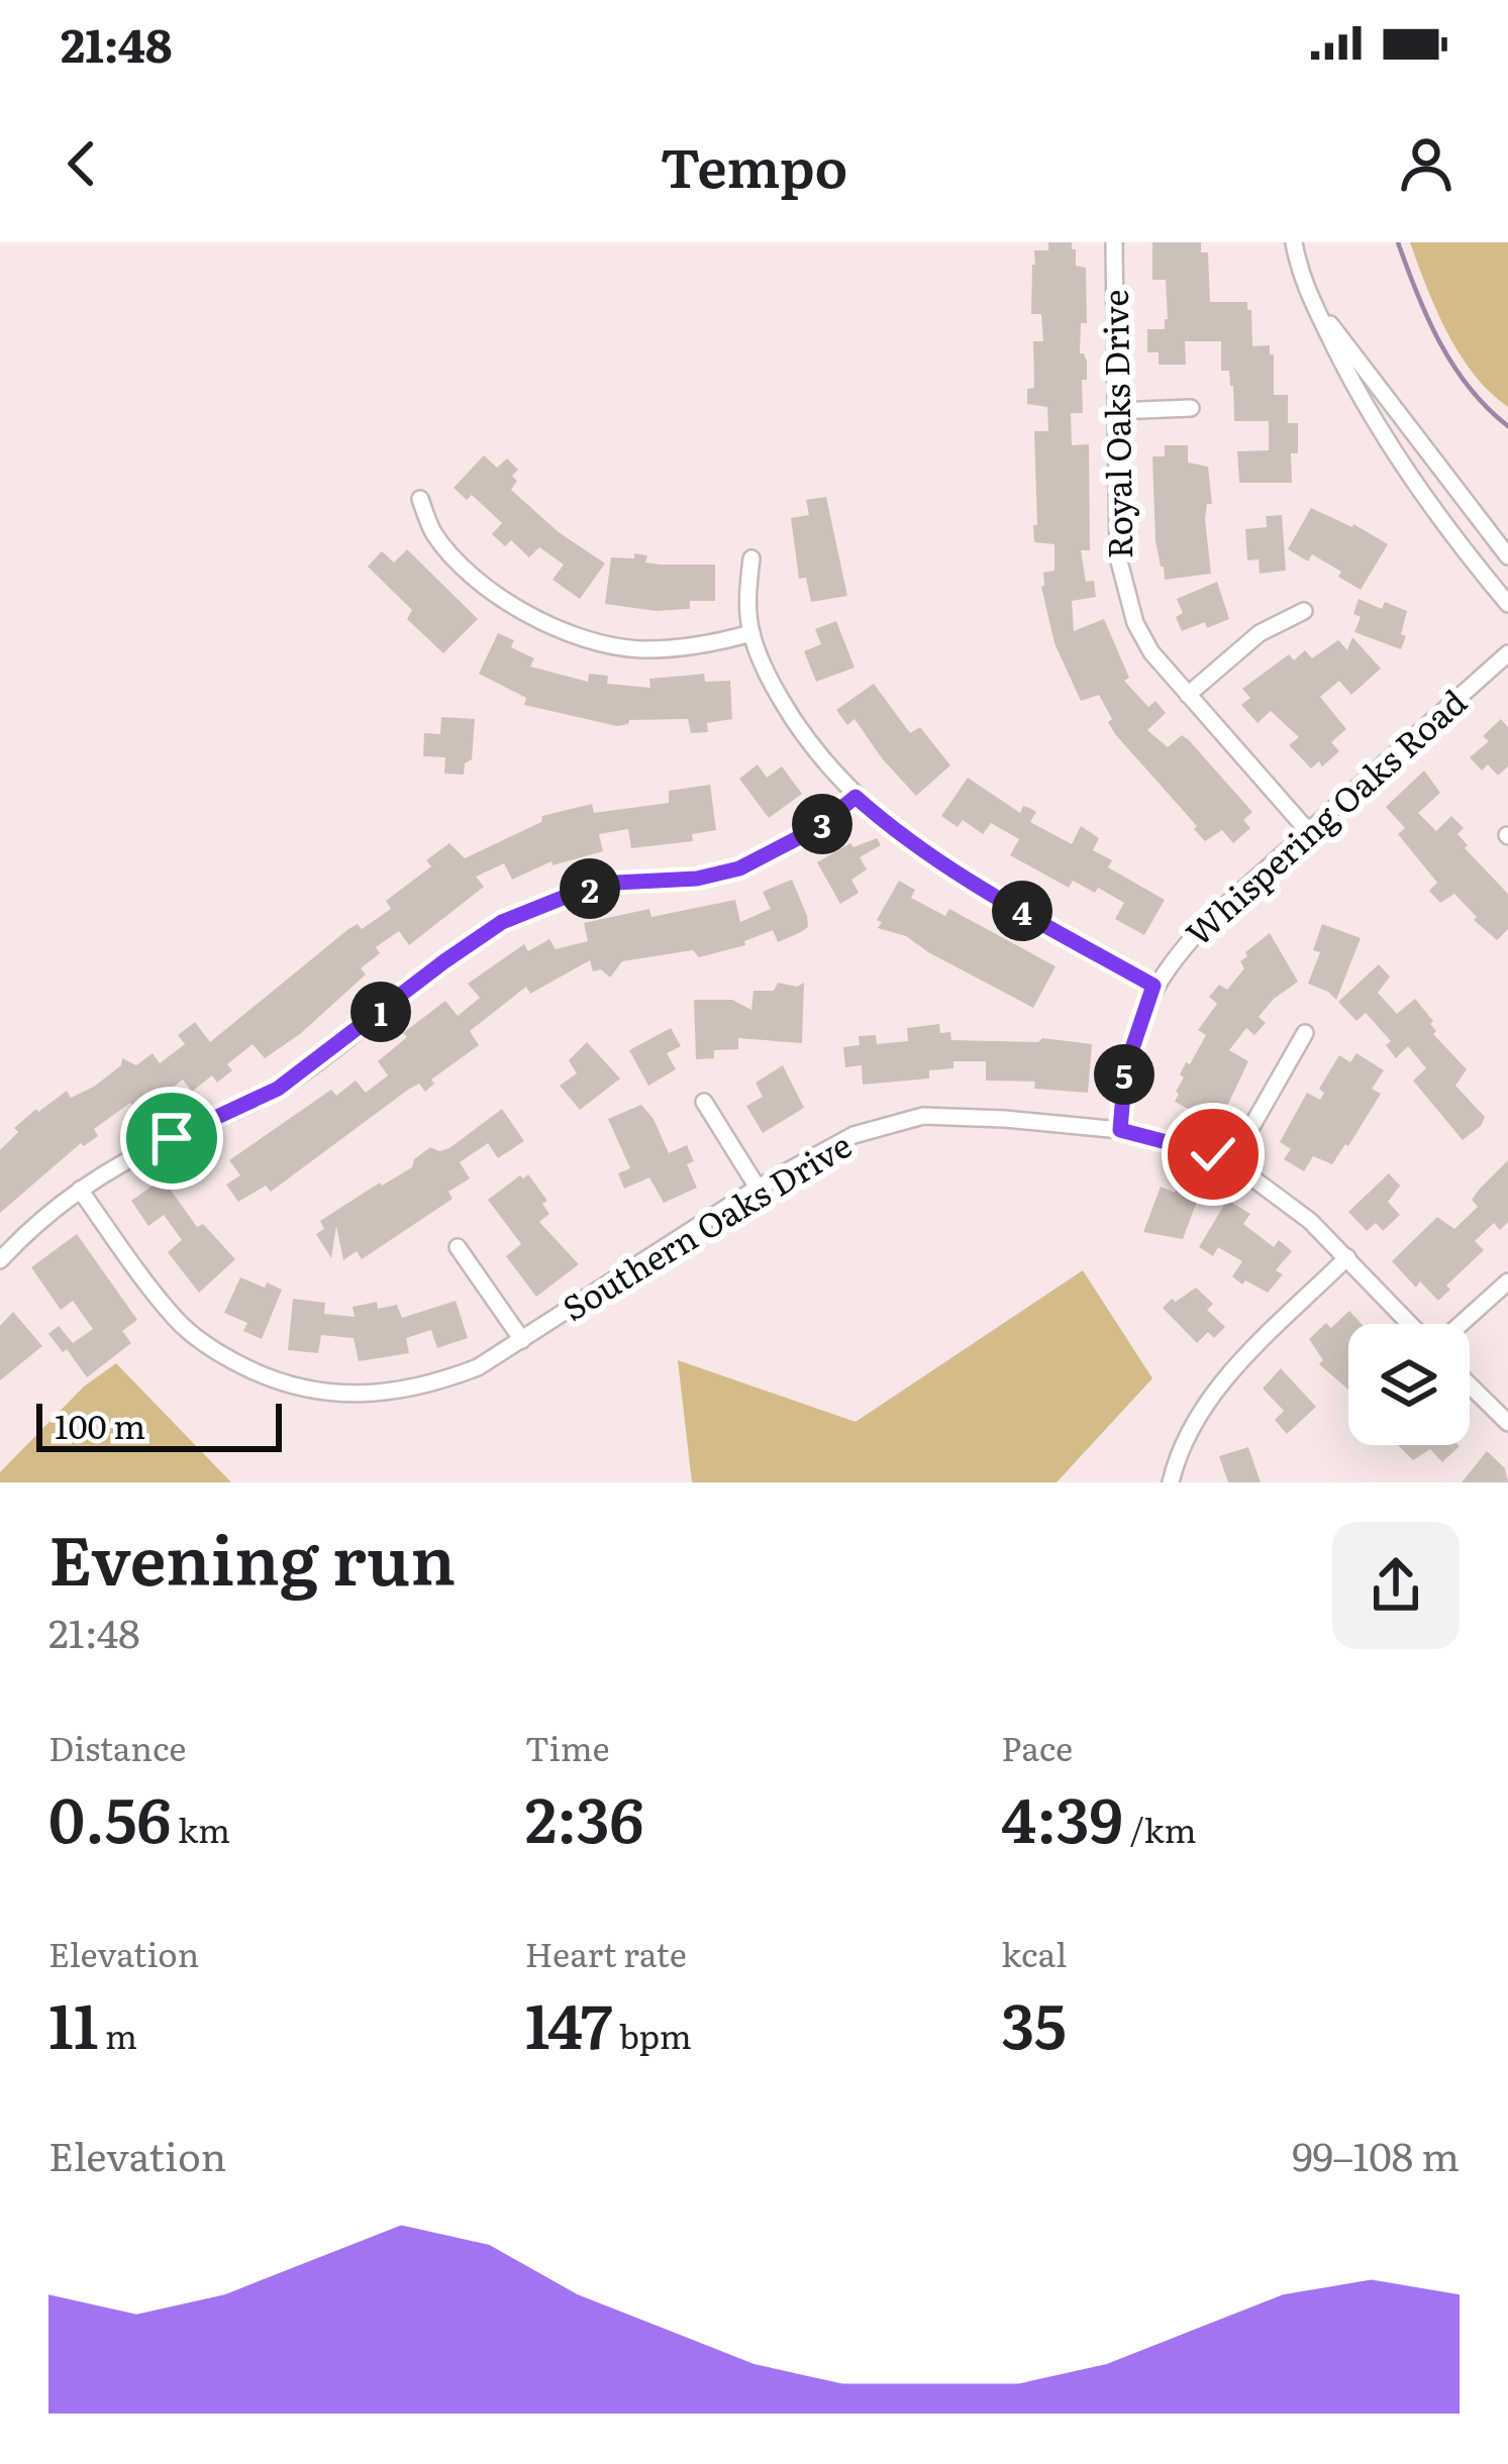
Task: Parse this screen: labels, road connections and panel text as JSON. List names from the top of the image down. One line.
{"streets":{"street":["Royal Oaks Drive","Whispering Oaks Road","Southern Oaks Drive"]},"crossings":[["Royal Oaks Drive","Whispering Oaks Road"],["Whispering Oaks Road","Southern Oaks Drive"]],"scale_bar":"100 m","page":{"status":"21:48","header":"Tempo","pins":["3","2","4","1","5"],"scale":"100 m","heading":["Evening run","21:48"],"stats":[["Distance","0.56 km"],["Time","2:36"],["Pace","4:39 /km"],["Elevation","11 m"],["Heart rate","147 bpm"],["kcal","35"]],"chart":["Elevation","99–108 m"]}}
